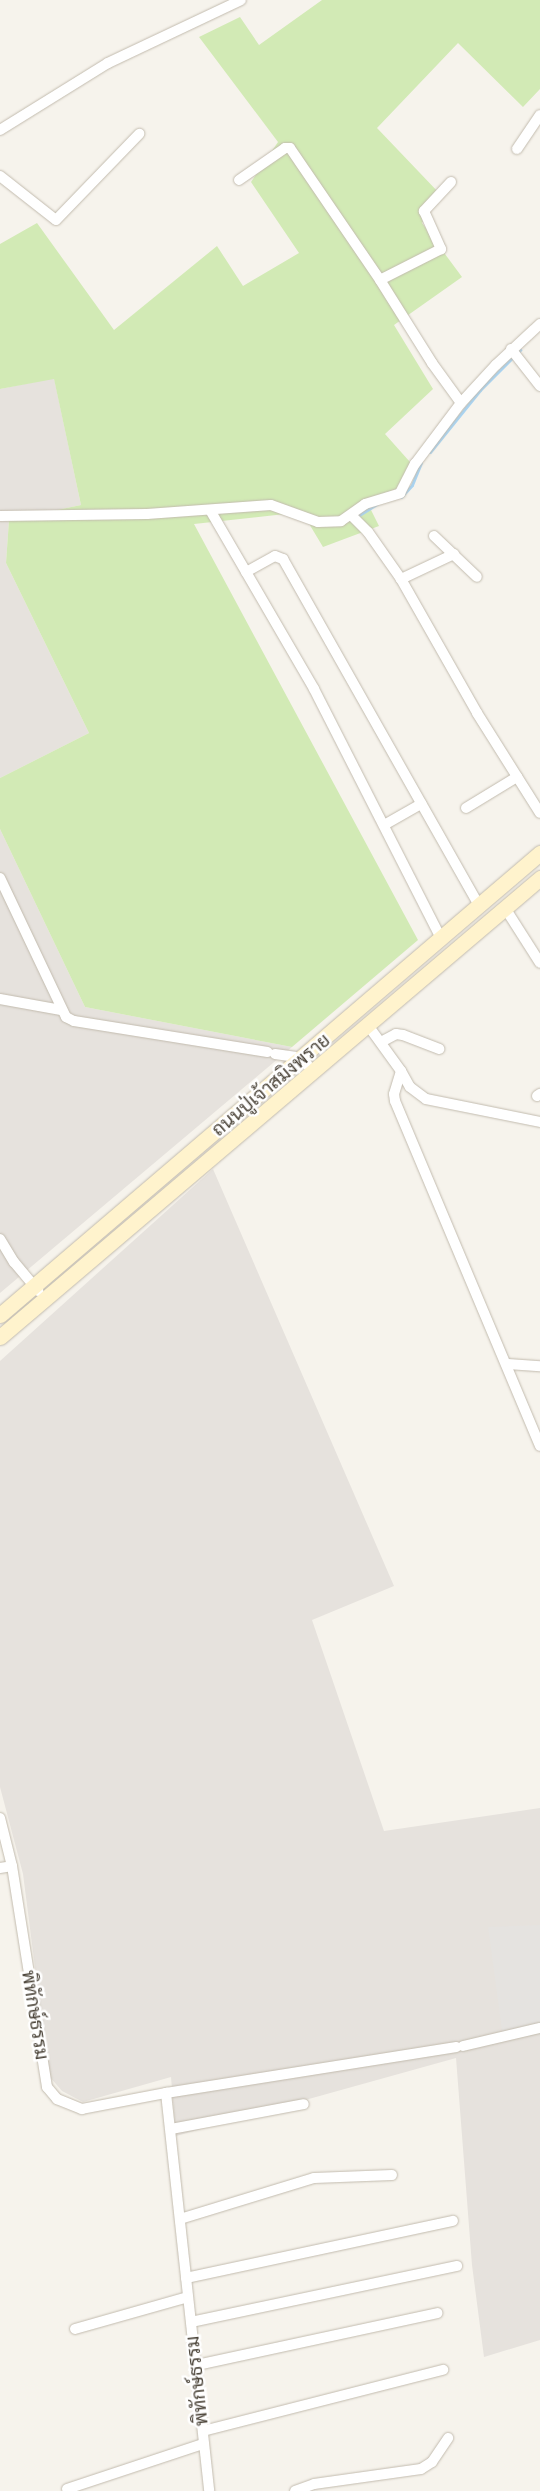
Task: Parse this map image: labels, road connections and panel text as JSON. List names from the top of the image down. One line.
{"streets":{"main road":["ถนนปู่เจ้าสมิงพราย"],"street":["พิทักษ์ธรรม"]}}
